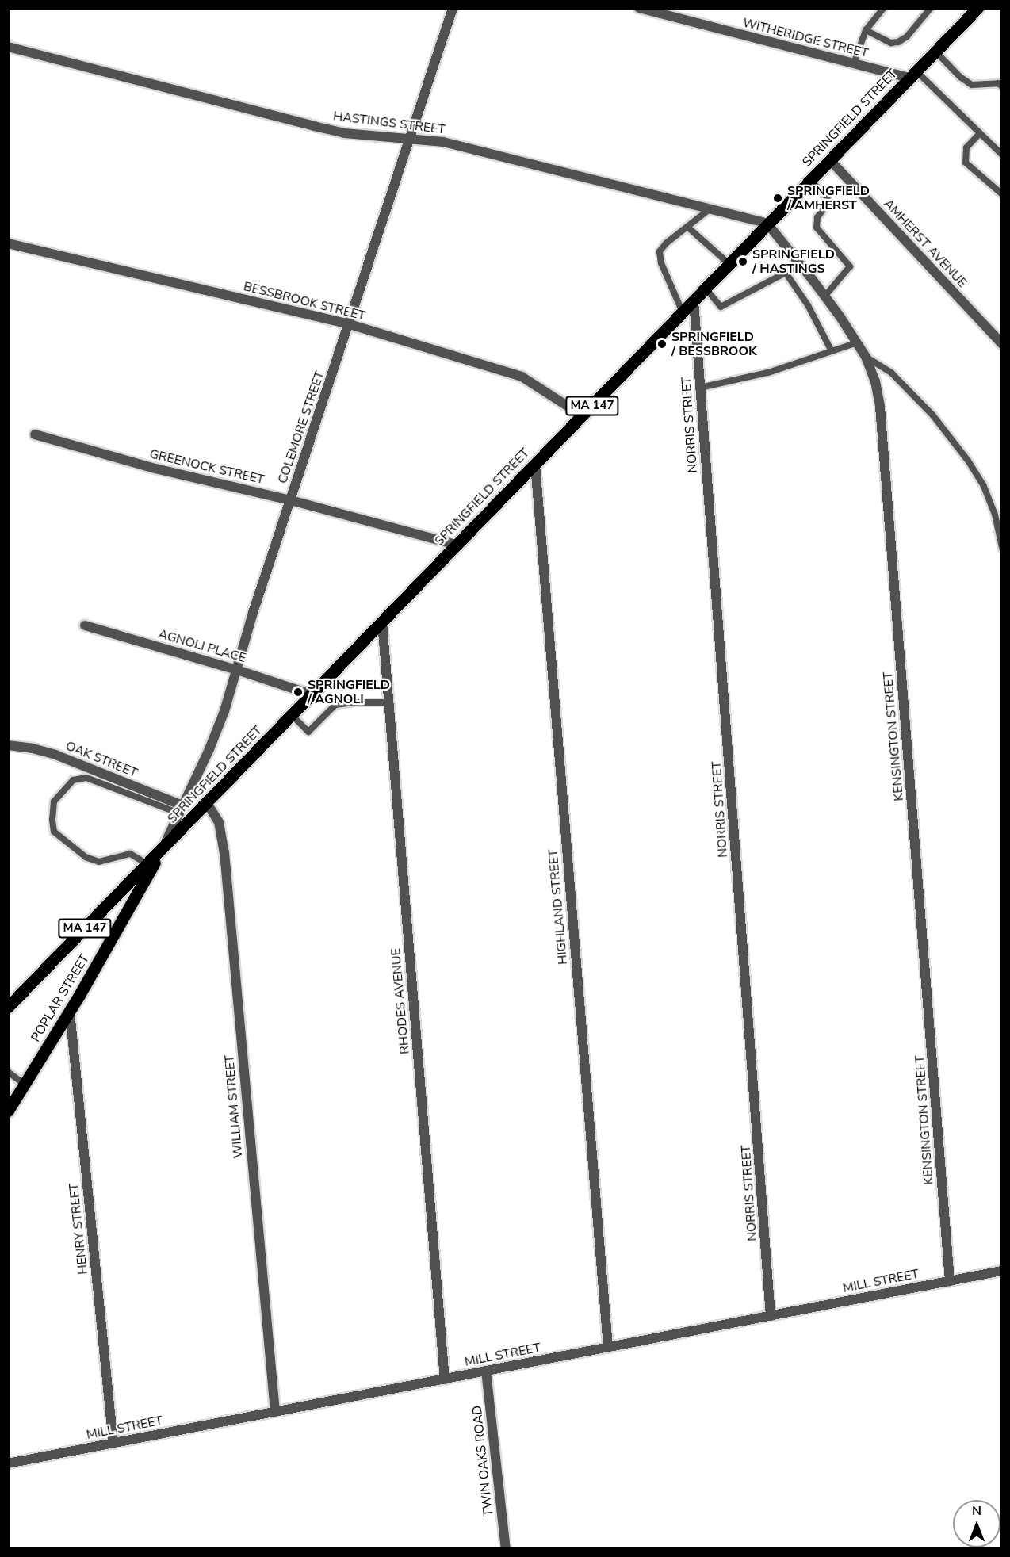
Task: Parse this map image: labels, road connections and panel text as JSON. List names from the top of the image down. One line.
{"streets":{"main road":["SPRINGFIELD STREET","MA 147","POPLAR STREET"],"street":["WITHERIDGE STREET","HASTINGS STREET","AMHERST AVENUE","BESSBROOK STREET","NORRIS STREET","COLEMORE STREET","GREENOCK STREET","AGNOLI PLACE","KENSINGTON STREET","OAK STREET","HIGHLAND STREET","RHODES AVENUE","WILLIAM STREET","HENRY STREET","MILL STREET","TWIN OAKS ROAD"]},"crossings":[["WITHERIDGE STREET","SPRINGFIELD STREET"],["SPRINGFIELD STREET","HASTINGS STREET"],["SPRINGFIELD STREET","AMHERST AVENUE"],["SPRINGFIELD STREET","BESSBROOK STREET"],["SPRINGFIELD STREET","NORRIS STREET"],["SPRINGFIELD STREET","COLEMORE STREET"],["SPRINGFIELD STREET","GREENOCK STREET"],["SPRINGFIELD STREET","AGNOLI PLACE"],["SPRINGFIELD STREET","KENSINGTON STREET"],["SPRINGFIELD STREET","HIGHLAND STREET"],["SPRINGFIELD STREET","POPLAR STREET"],["SPRINGFIELD STREET","RHODES AVENUE"],["SPRINGFIELD STREET","WILLIAM STREET"],["HASTINGS STREET","COLEMORE STREET"],["HASTINGS STREET","KENSINGTON STREET"],["BESSBROOK STREET","COLEMORE STREET"],["NORRIS STREET","MILL STREET"],["COLEMORE STREET","GREENOCK STREET"],["COLEMORE STREET","AGNOLI PLACE"],["COLEMORE STREET","OAK STREET"],["COLEMORE STREET","POPLAR STREET"],["KENSINGTON STREET","MILL STREET"],["HIGHLAND STREET","MILL STREET"],["POPLAR STREET","HENRY STREET"],["RHODES AVENUE","MILL STREET"],["WILLIAM STREET","MILL STREET"],["HENRY STREET","MILL STREET"],["MILL STREET","TWIN OAKS ROAD"]],"places":["SPRINGFIELD / AMHERST","SPRINGFIELD / HASTINGS","SPRINGFIELD / BESSBROOK","SPRINGFIELD / AGNOLI"],"north":"top"}
